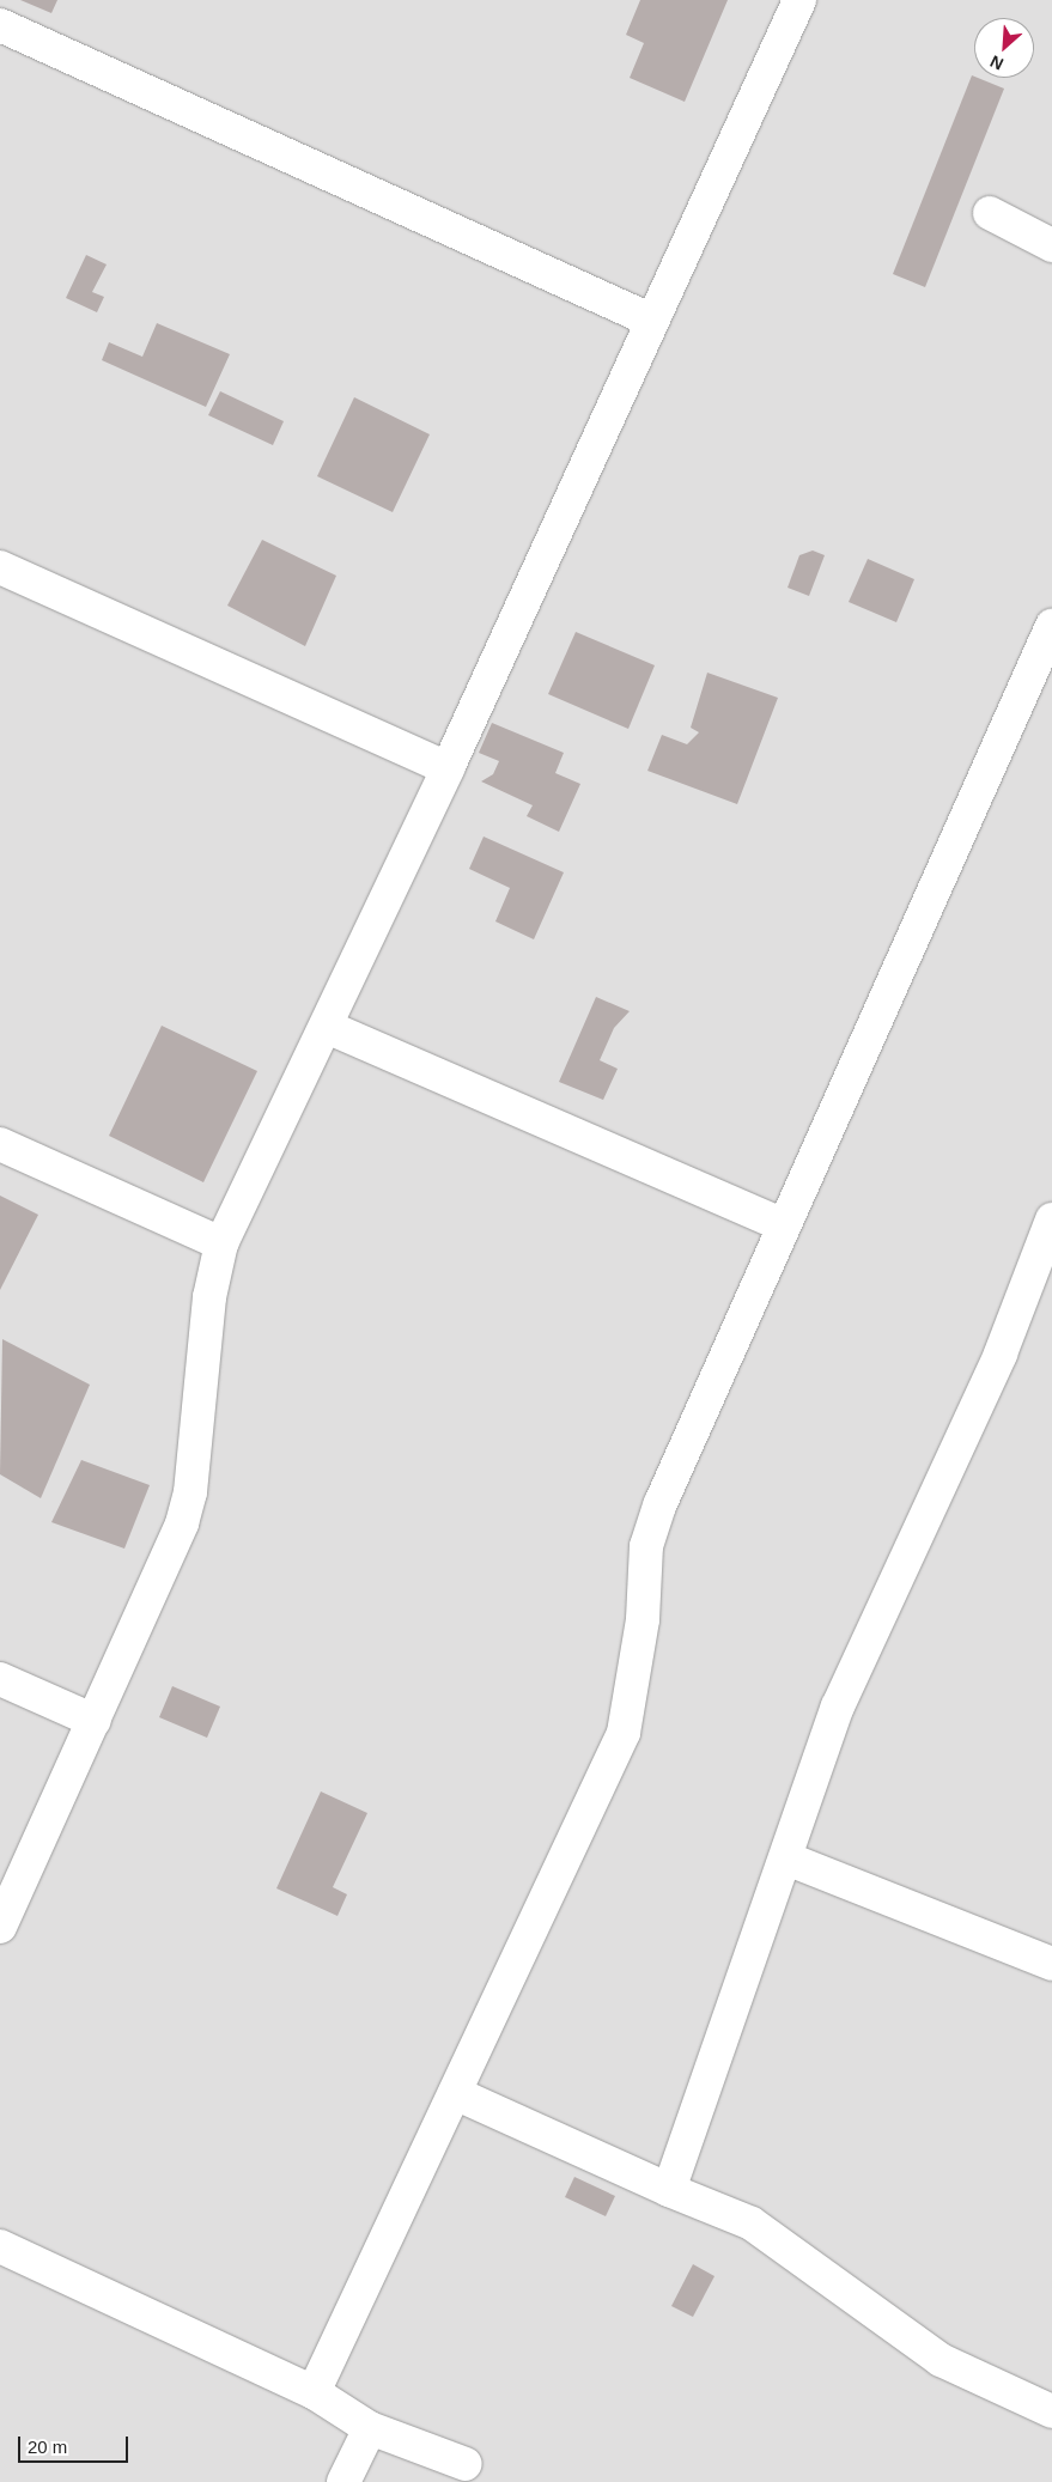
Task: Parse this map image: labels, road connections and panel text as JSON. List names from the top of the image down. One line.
{"scale_bar":"20 m","north":"bottom left"}
